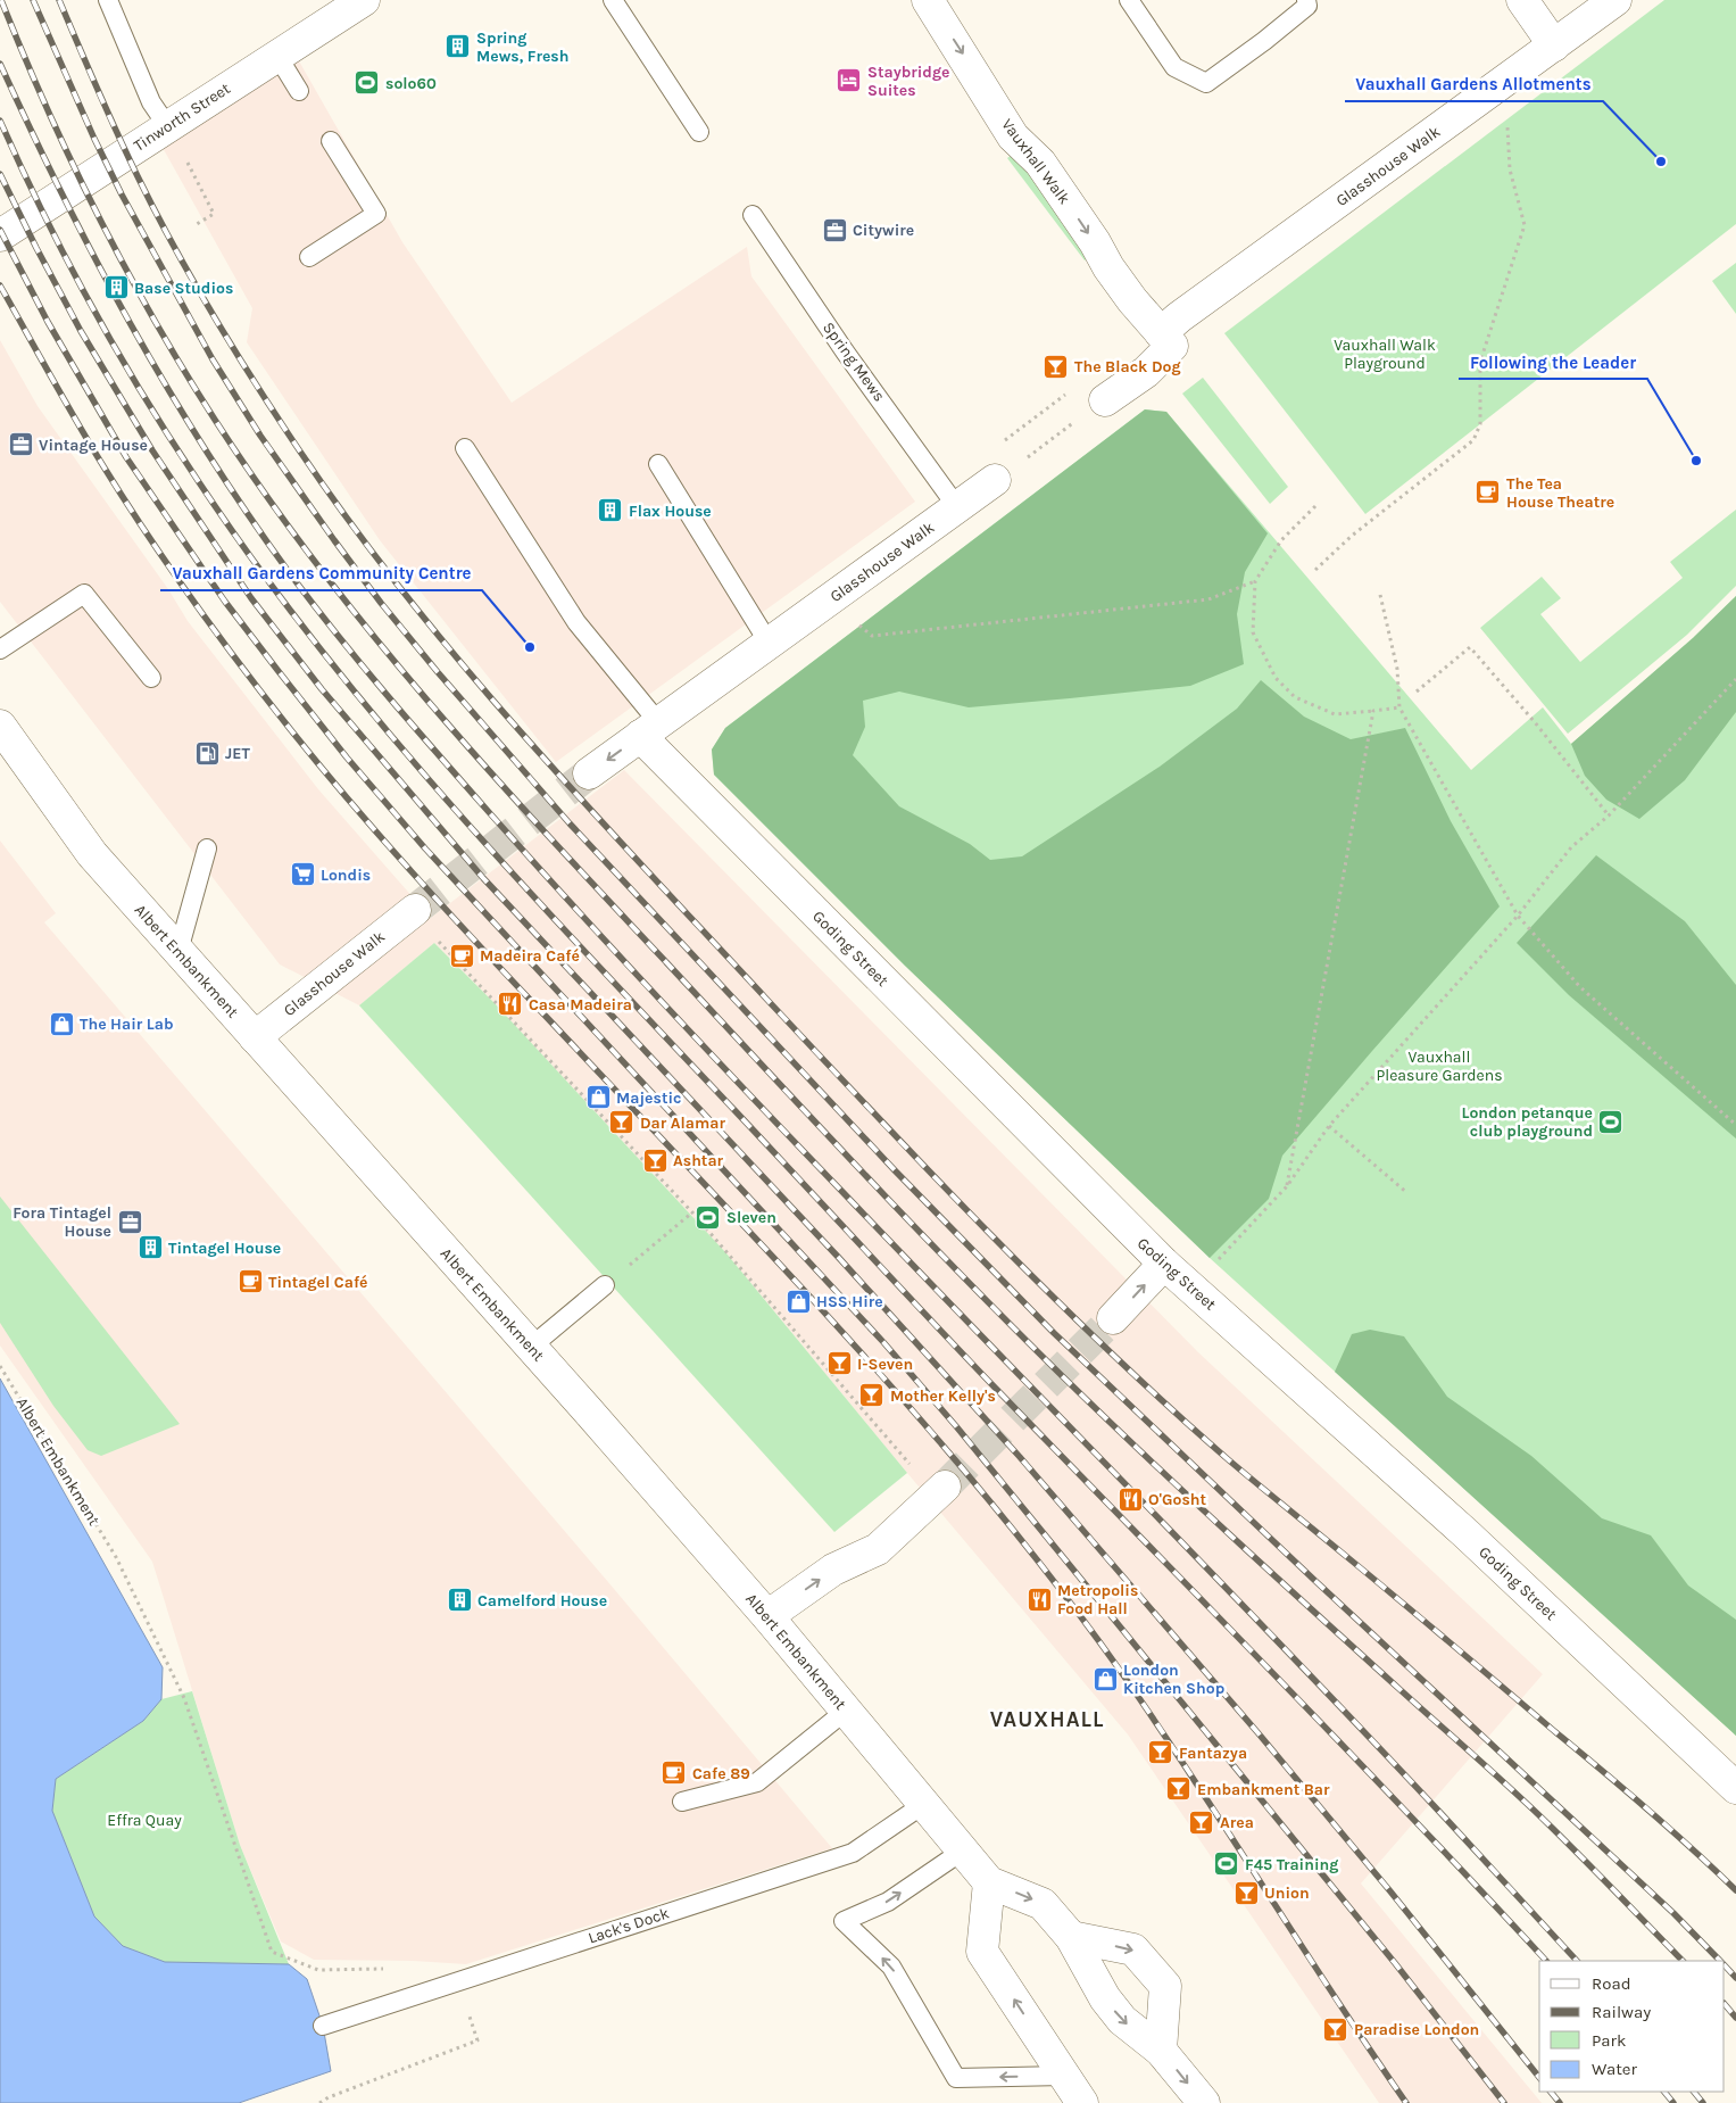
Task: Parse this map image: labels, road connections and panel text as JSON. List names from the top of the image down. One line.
{"streets":{"street":["Tinworth Street","Vauxhall Walk","Glasshouse Walk","Goding Street","Albert Embankment"],"lane":["Spring Mews","Lack's Dock"]},"crossings":[["Vauxhall Walk","Glasshouse Walk"],["Glasshouse Walk","Spring Mews"],["Glasshouse Walk","Goding Street"],["Glasshouse Walk","Albert Embankment"],["Albert Embankment","Lack's Dock"]],"one_way":["Vauxhall Walk"],"districts":["VAUXHALL"],"parks":["Vauxhall Walk Playground","Vauxhall Pleasure Gardens","Effra Quay"],"places":{"building":["Spring Mews, Fresh","Base Studios","Flax House","Tintagel House","Camelford House"],"hotel":["Staybridge Suites"],"sports":["solo60","London petanque club playground","Sleven","F45 Training"],"other":["Vauxhall Gardens Allotments","Following the Leader","Vauxhall Gardens Community Centre"],"office":["Citywire","Vintage House","Fora Tintagel House"],"bar":["The Black Dog","Dar Alamar","Ashtar","I-Seven","Mother Kelly's","Fantazya","Embankment Bar","Area","Union","Paradise London"],"cafe":["The Tea House Theatre","Madeira Café","Tintagel Café","Cafe 89"],"fuel station":["JET"],"supermarket":["Londis"],"restaurant":["Casa Madeira","O'Gosht","Metropolis Food Hall"],"shop":["The Hair Lab","Majestic","HSS Hire","London Kitchen Shop"]},"legend":["Road","Railway","Park","Water"]}
